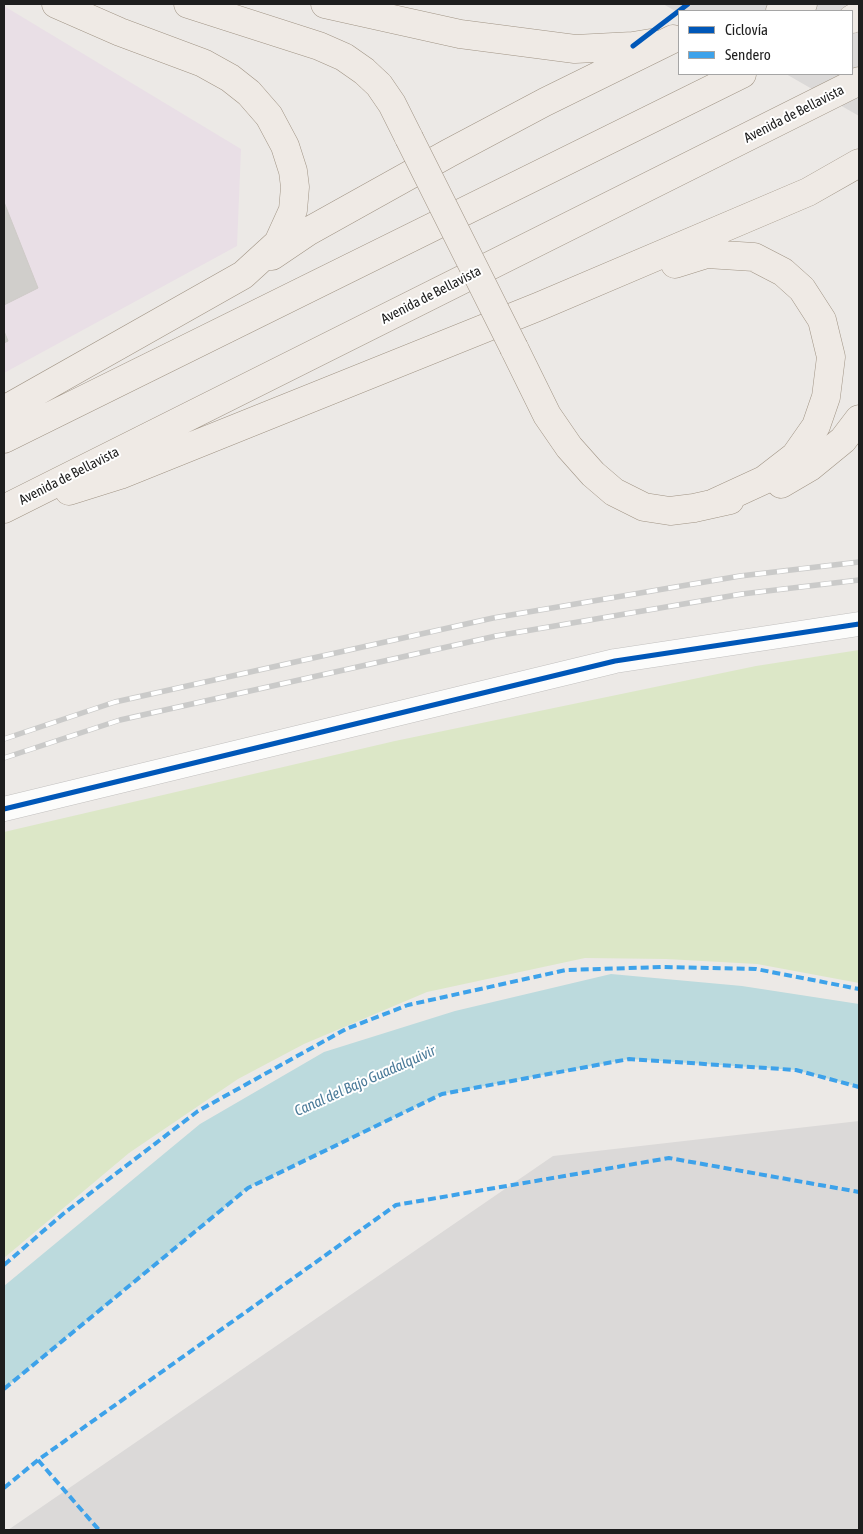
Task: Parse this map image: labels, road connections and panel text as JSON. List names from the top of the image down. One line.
{"streets":{"main road":["Avenida de Bellavista"]},"water":["Canal del Bajo Guadalquivir"],"legend":["Ciclovía","Sendero"]}
